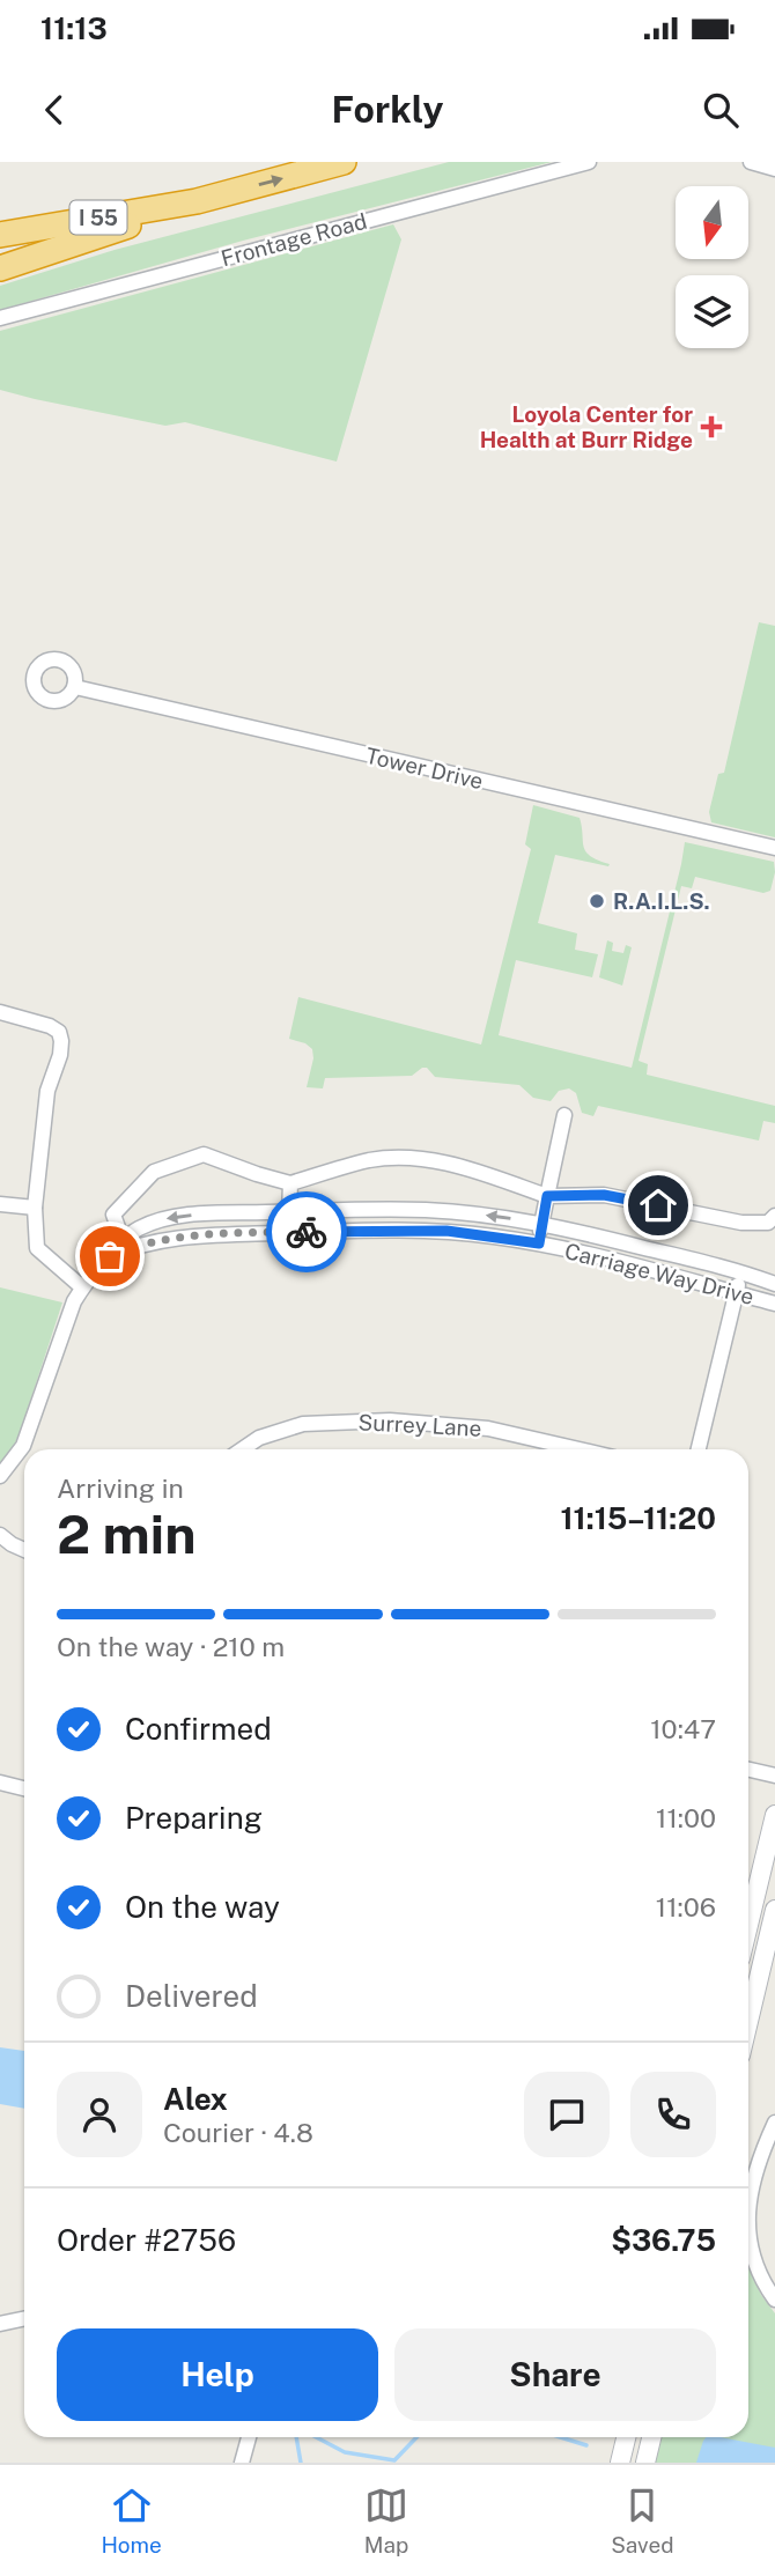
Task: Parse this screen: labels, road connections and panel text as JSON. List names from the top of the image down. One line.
{"streets":{"highway":["I 55"],"street":["Frontage Road","Tower Drive","Carriage Way Drive","Surrey Lane"]},"places":{"health":["Loyola Center for Health at Burr Ridge"],"other":["R.A.I.L.S."]},"north":"bottom","page":{"status":"11:13","header":"Forkly","heading":["2 min","Arriving in","11:15–11:20"],"panel":["Alex","Courier · 4.8","Order #2756","$36.75"],"bar":"On the way · 210 m","list":[["Confirmed","10:47"],["Preparing","11:00"],["On the way","11:06"],"Delivered"],"buttons":["Help","Share"],"tabs":["Home","Map","Saved"]}}
